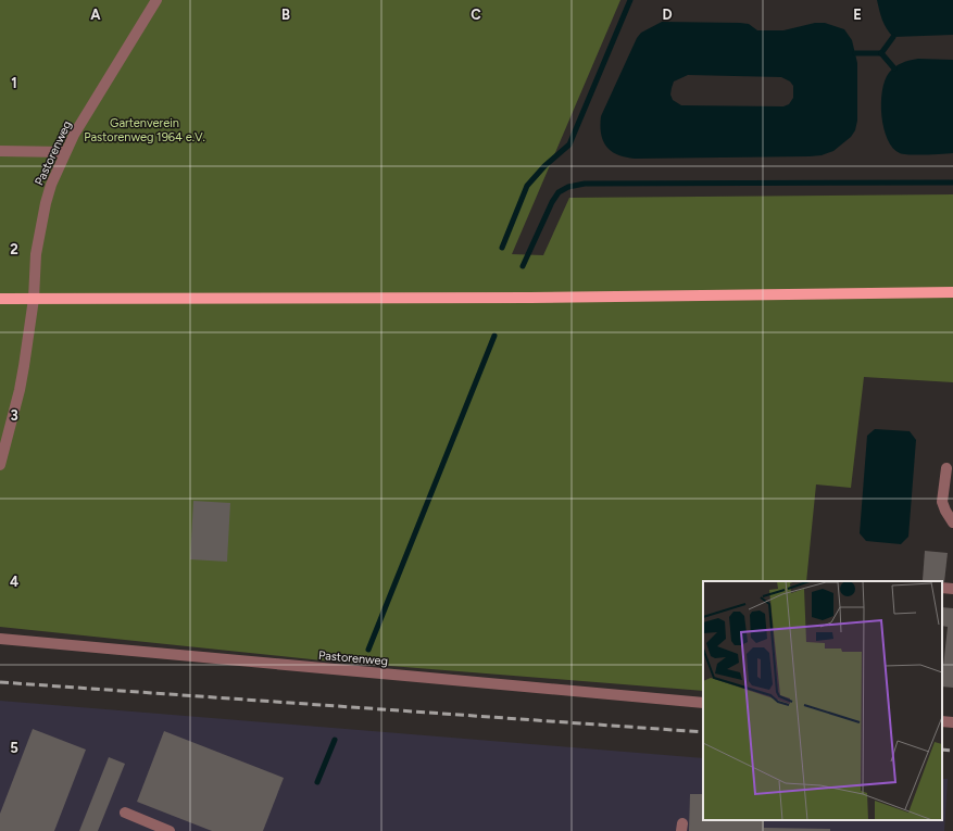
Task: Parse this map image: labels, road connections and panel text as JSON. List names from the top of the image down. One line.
{"streets":{"street":["Pastorenweg"]},"parks":["Gartenverein Pastorenweg 1964 e.V."],"grid":{"columns":["A","B","C","D","E"],"rows":["1","2","3","4","5"]}}
